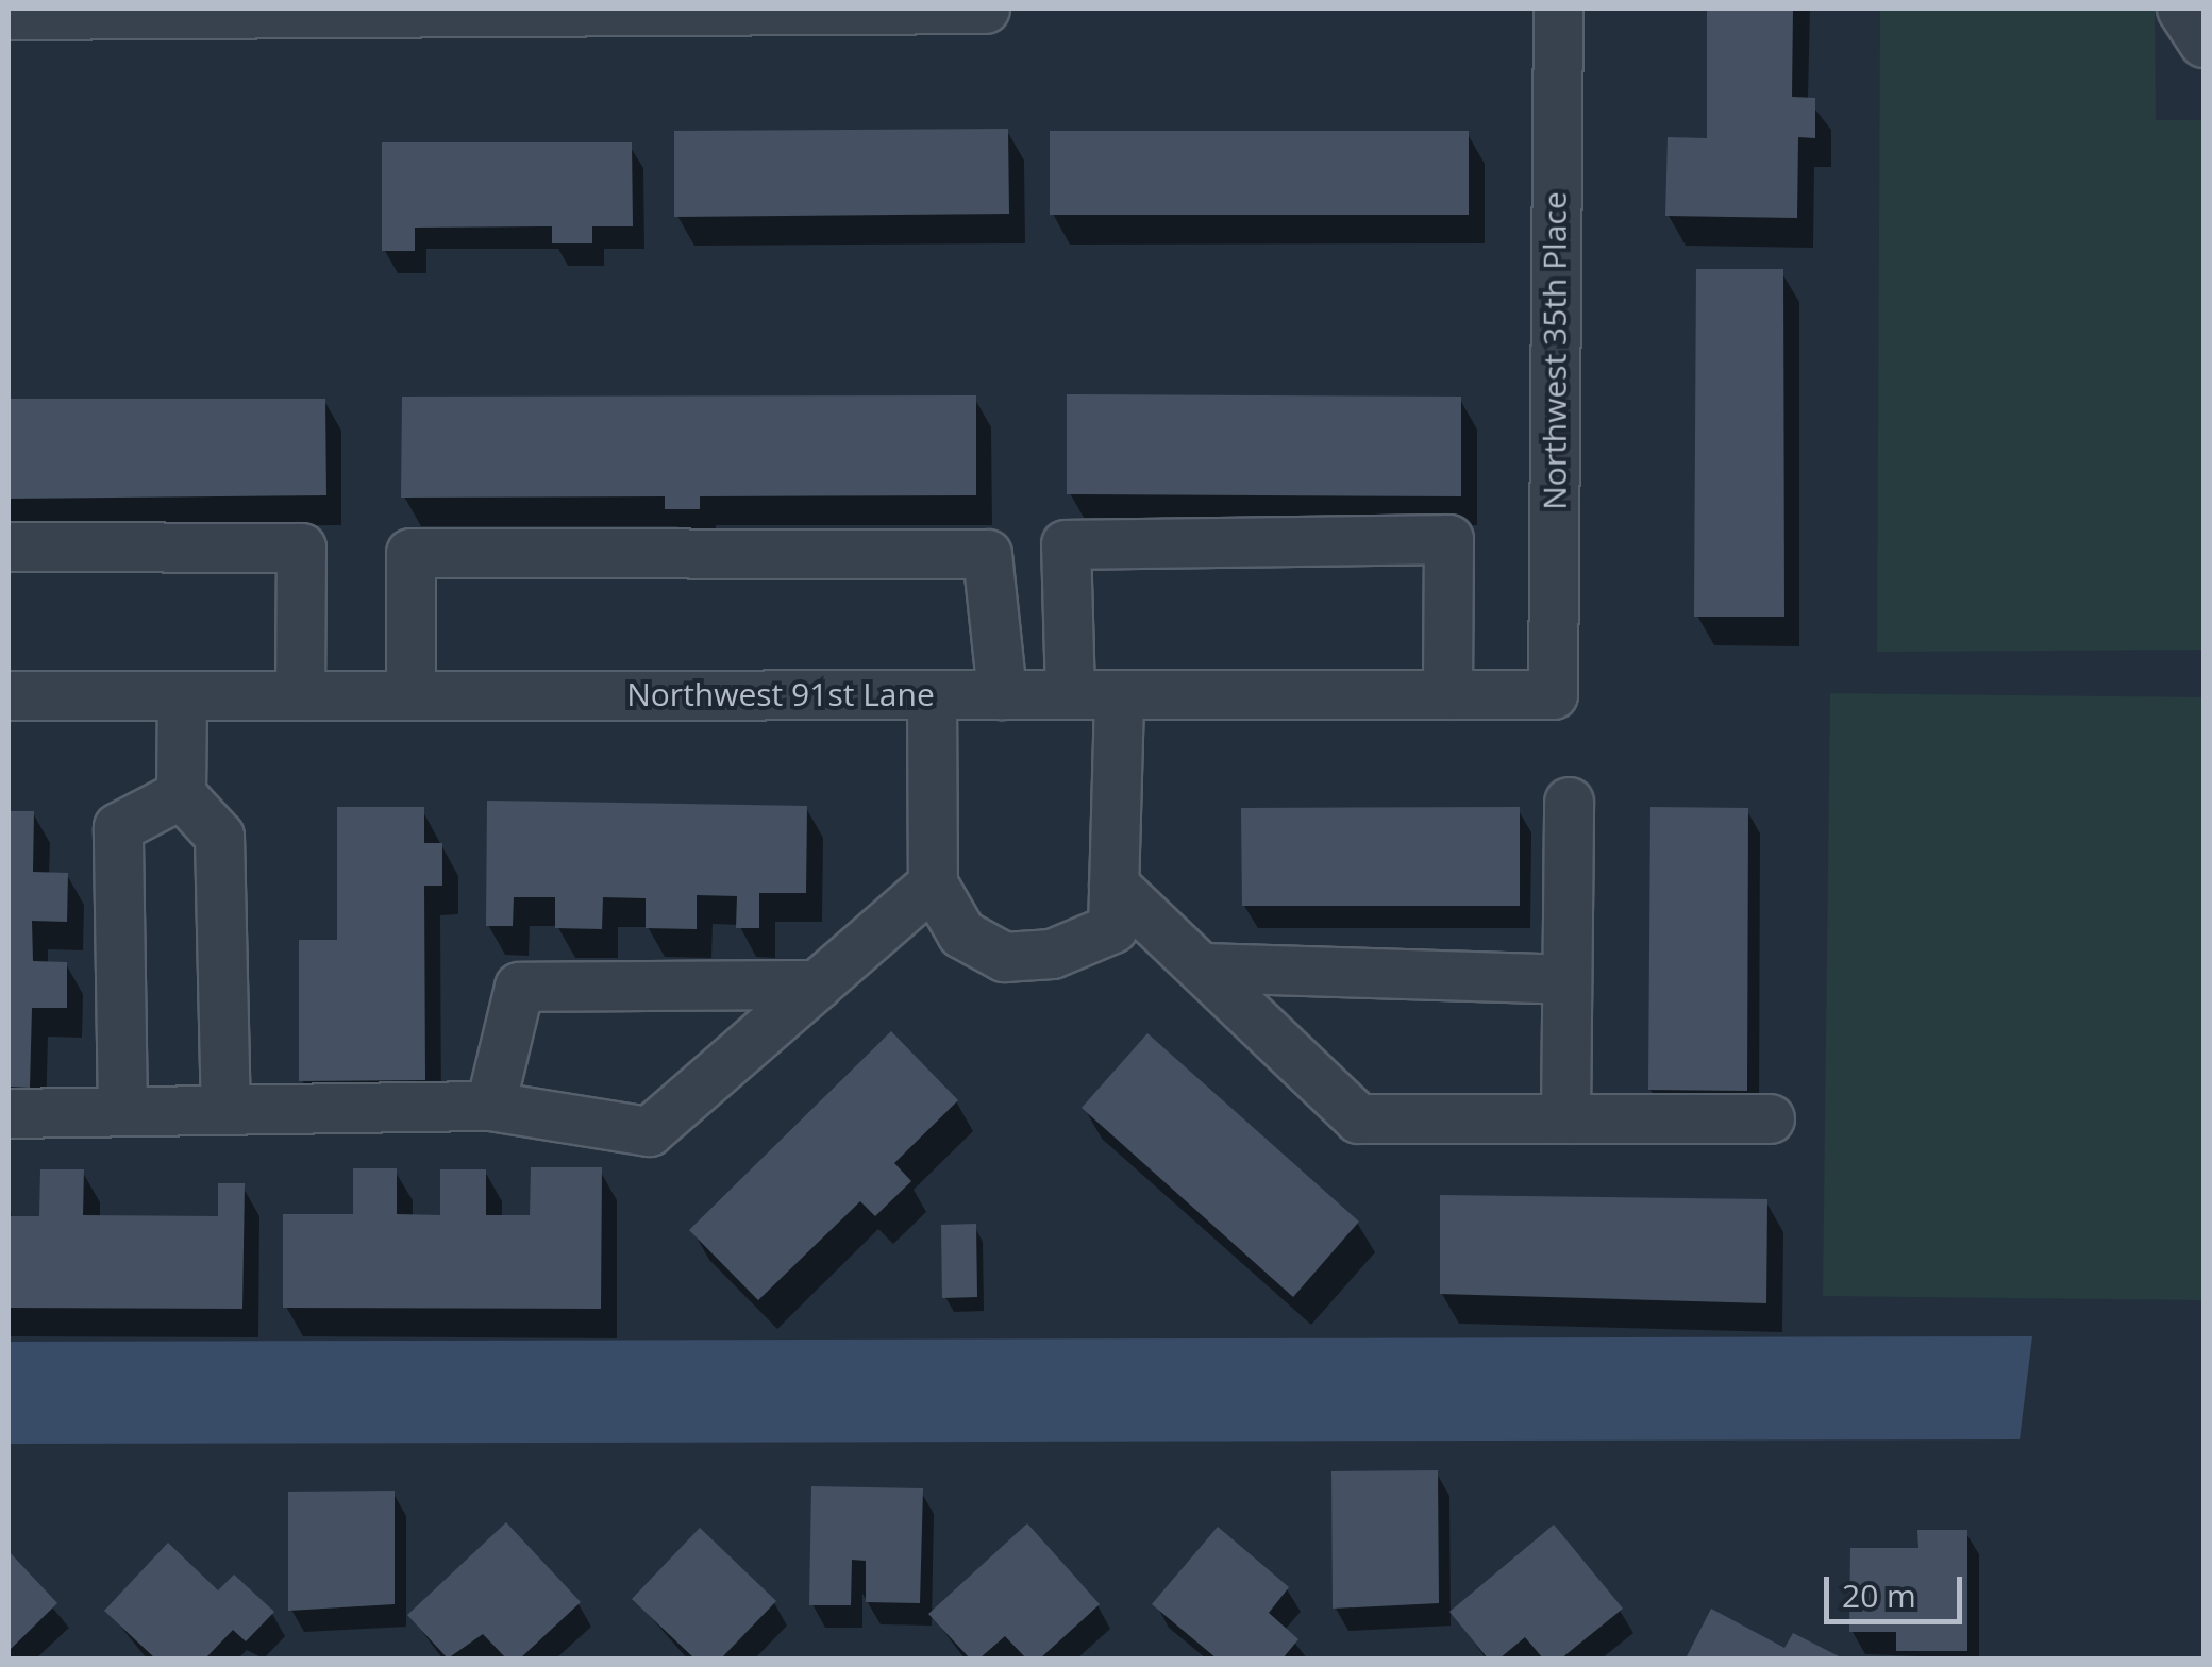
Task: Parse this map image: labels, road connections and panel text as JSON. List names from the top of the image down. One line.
{"streets":{"street":["Northwest 35th Place","Northwest 91st Lane"]},"crossings":[["Northwest 35th Place","Northwest 91st Lane"]],"scale_bar":"20 m"}
